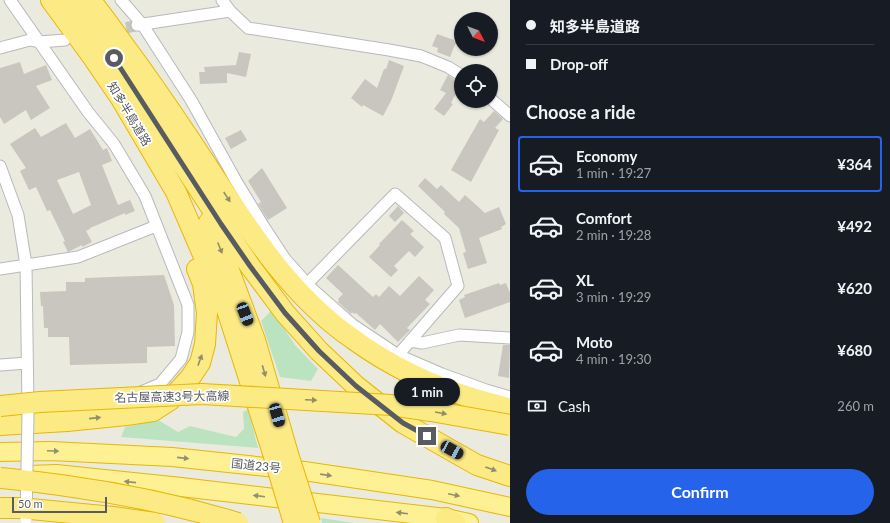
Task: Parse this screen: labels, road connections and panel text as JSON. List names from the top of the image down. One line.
{"streets":{"highway":["知多半島道路","名古屋高速3号大高線","国道23号"]},"scale_bar":"50 m","north":"bottom right","page":{"banner":["知多半島道路","Drop-off"],"heading":"Choose a ride","list":[{"name":"Economy","note":"1 min · 19:27","value":"¥364"},{"name":"Comfort","note":"2 min · 19:28","value":"¥492"},{"name":"XL","note":"3 min · 19:29","value":"¥620"},{"name":"Moto","note":"4 min · 19:30","value":"¥680"}],"bubble":"1 min","pay":["Cash","260 m"],"buttons":"Confirm","scale":"50 m"}}
